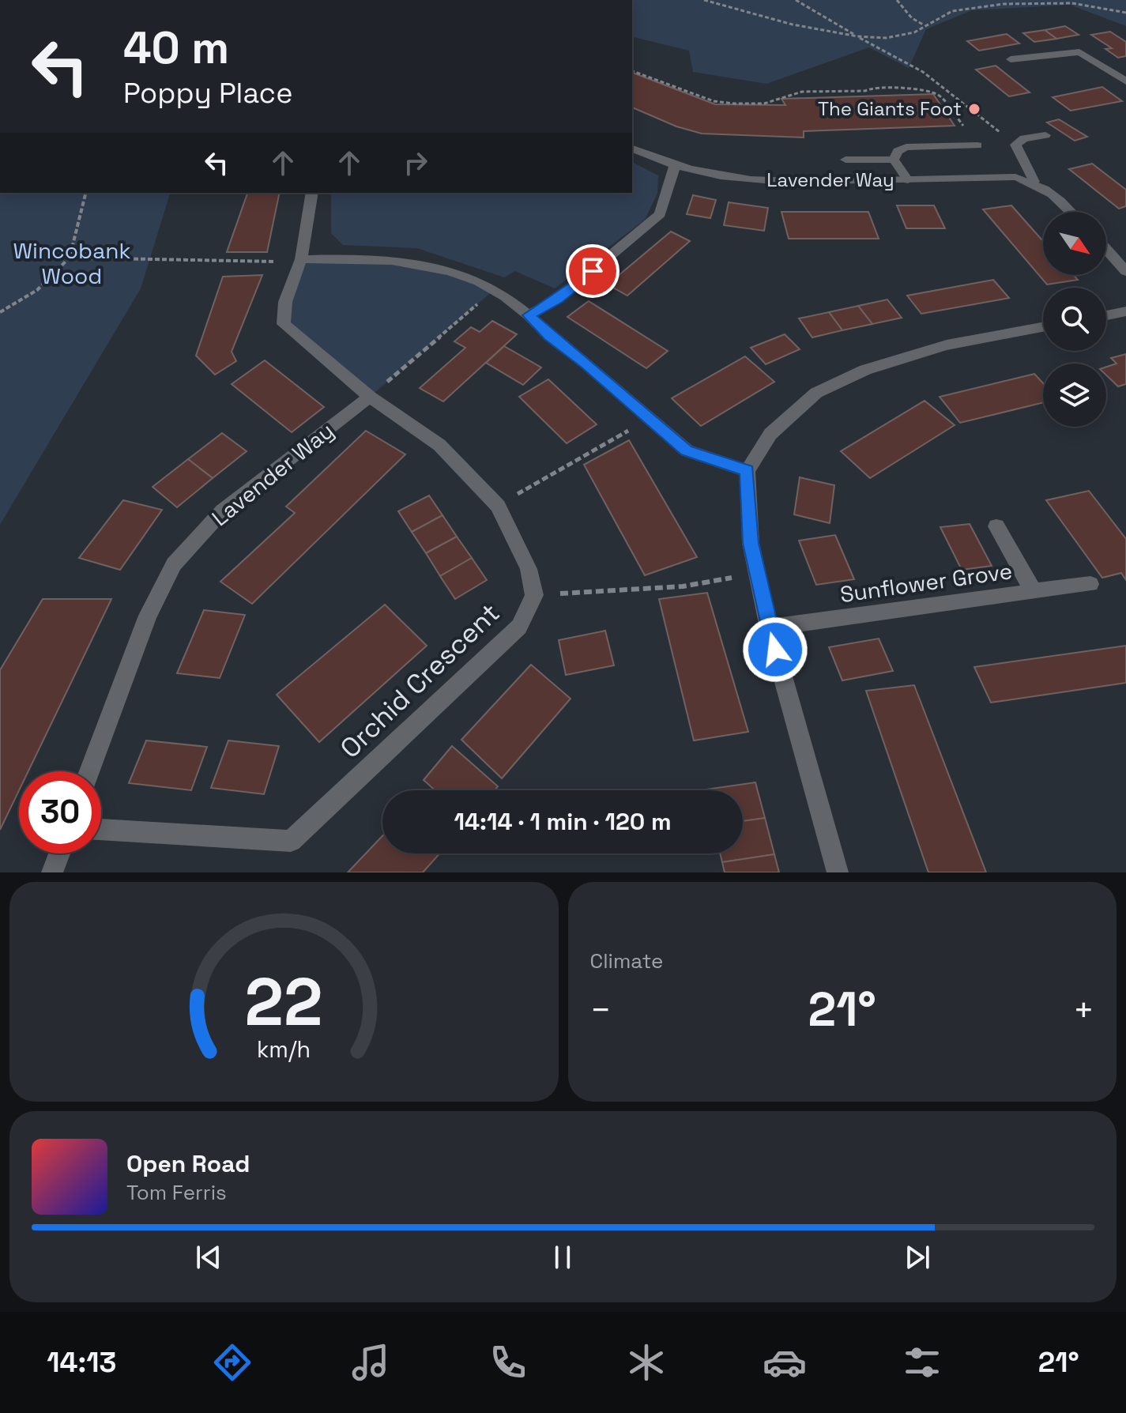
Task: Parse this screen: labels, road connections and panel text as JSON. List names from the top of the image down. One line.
{"streets":{"street":["Lavender Way","Sunflower Grove","Orchid Crescent"]},"parks":["Wincobank Wood"],"places":["The Giants Foot"],"north":"bottom right","page":{"turn":["40 m","Poppy Place"],"limit":"30","trip":"14:14 · 1 min · 120 m","tile":"Climate","heat":["−","21°","+"],"song":["Open Road","Tom Ferris"],"tabs":["14:13","21°"],"gauge":["22","km/h"]}}
